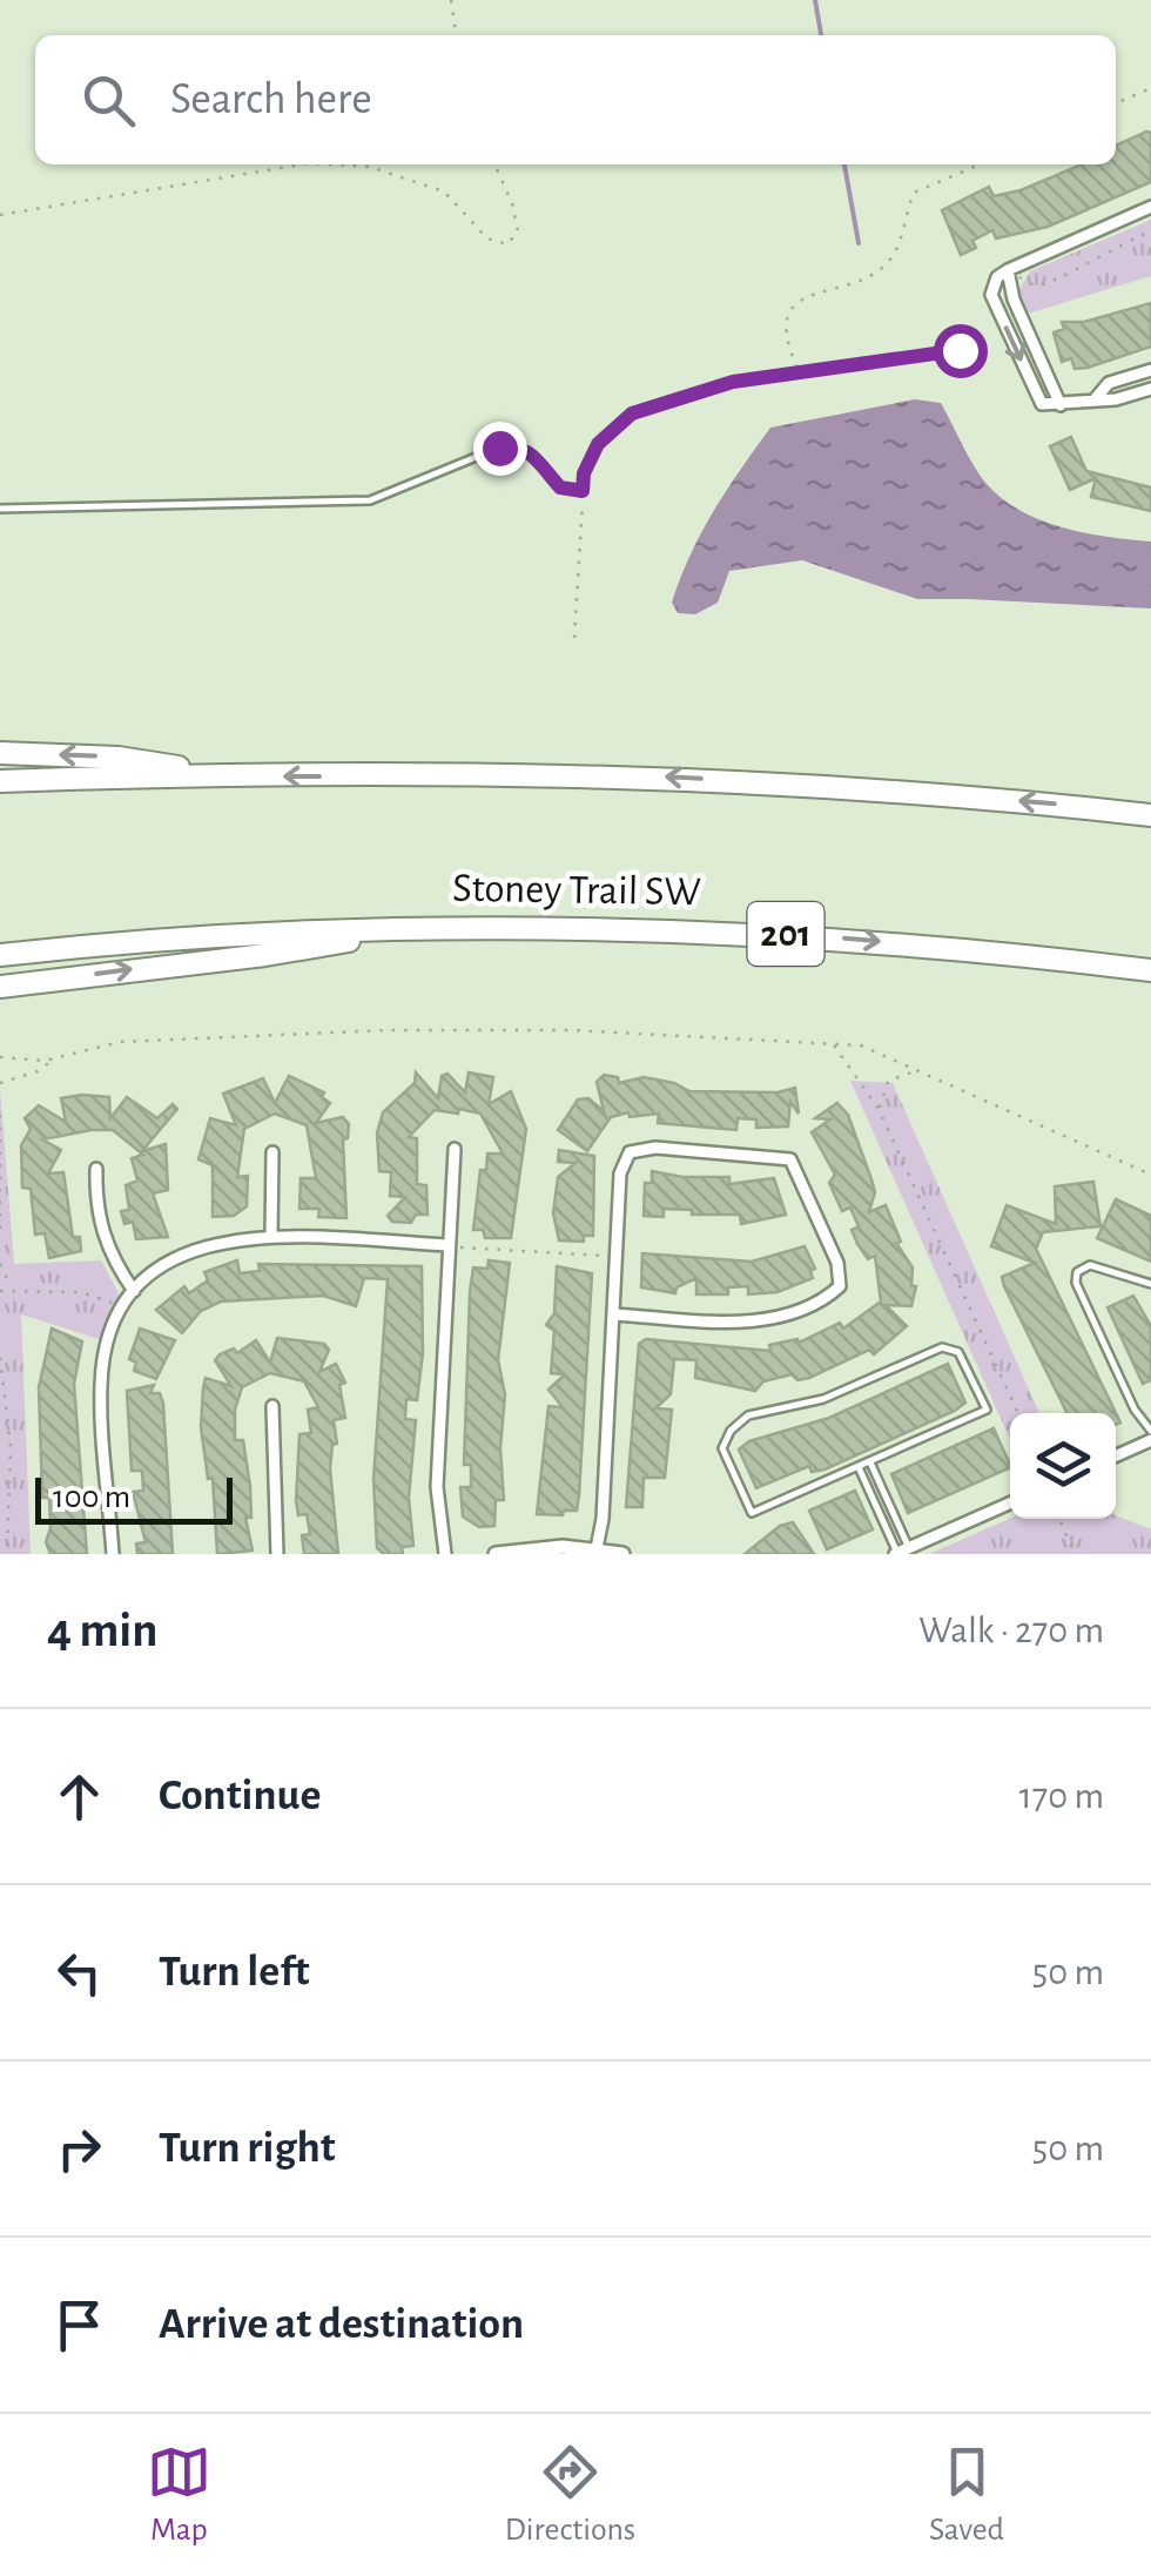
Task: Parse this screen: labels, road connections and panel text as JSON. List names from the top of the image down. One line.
{"streets":{"highway":["Stoney Trail SW","201"]},"scale_bar":"100 m","page":{"search":"Search here","scale":"100 m","heading":["4 min","Walk · 270 m"],"list":[["Continue","170 m"],["Turn left","50 m"],["Turn right","50 m"],"Arrive at destination"],"nav":["Map","Directions","Saved"]}}
